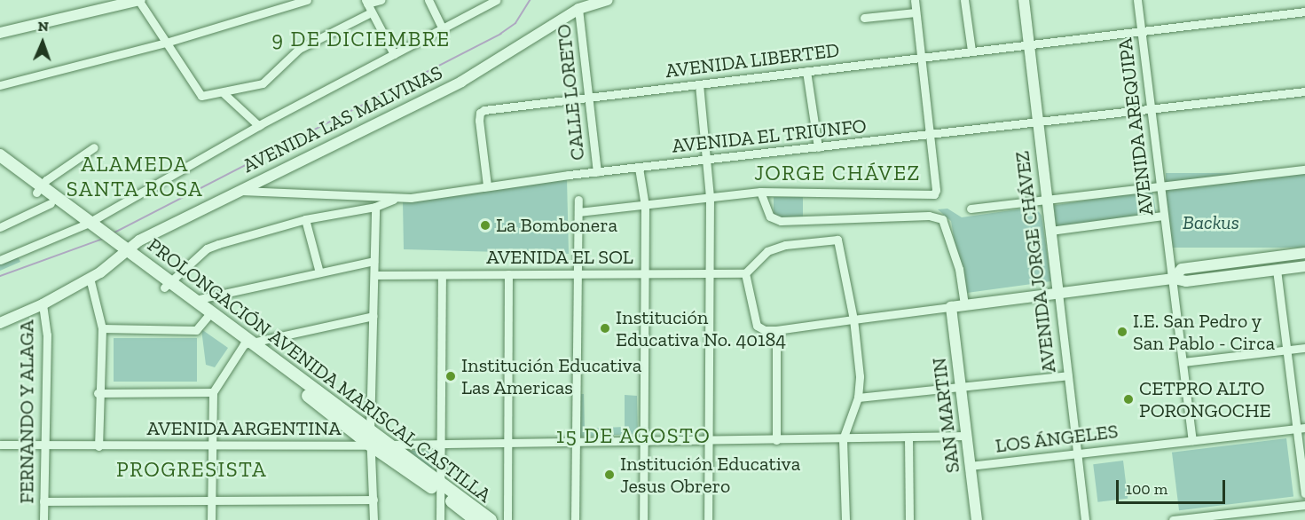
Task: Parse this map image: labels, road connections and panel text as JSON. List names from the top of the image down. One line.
{"streets":{"main road":["PROLONGACIÓN AVENIDA MARISCAL CASTILLA"],"street":["AVENIDA LIBERTED","CALLE LORETO","AVENIDA LAS MALVINAS","AVENIDA AREQUIPA","AVENIDA EL TRIUNFO","AVENIDA EL SOL","AVENIDA JORGE CHÁVEZ","FERNANDO Y ALAGA","SAN MARTIN","AVENIDA ARGENTINA","LOS ÁNGELES"]},"crossings":[["AVENIDA LIBERTED","CALLE LORETO"],["AVENIDA LIBERTED","AVENIDA AREQUIPA"],["AVENIDA LIBERTED","AVENIDA EL TRIUNFO"],["AVENIDA LIBERTED","AVENIDA JORGE CHÁVEZ"],["CALLE LORETO","AVENIDA LAS MALVINAS"],["CALLE LORETO","AVENIDA EL TRIUNFO"],["AVENIDA LAS MALVINAS","AVENIDA EL TRIUNFO"],["AVENIDA LAS MALVINAS","PROLONGACIÓN AVENIDA MARISCAL CASTILLA"],["AVENIDA LAS MALVINAS","FERNANDO Y ALAGA"],["AVENIDA AREQUIPA","AVENIDA EL TRIUNFO"],["AVENIDA AREQUIPA","LOS ÁNGELES"],["AVENIDA EL TRIUNFO","AVENIDA JORGE CHÁVEZ"],["AVENIDA JORGE CHÁVEZ","LOS ÁNGELES"],["PROLONGACIÓN AVENIDA MARISCAL CASTILLA","AVENIDA ARGENTINA"],["FERNANDO Y ALAGA","AVENIDA ARGENTINA"],["SAN MARTIN","AVENIDA ARGENTINA"],["SAN MARTIN","LOS ÁNGELES"]],"districts":["9 DE DICIEMBRE","ALAMEDA SANTA ROSA","JORGE CHÁVEZ","15 DE AGOSTO","PROGRESISTA"],"parks":["Backus"],"places":["La Bombonera","Institución Educativa No. 40184","I.E. San Pedro y San Pablo - Circa","Institución Educativa Las Americas","CETPRO ALTO PORONGOCHE","Institución Educativa Jesus Obrero"],"scale_bar":"100 m","north":"top"}
